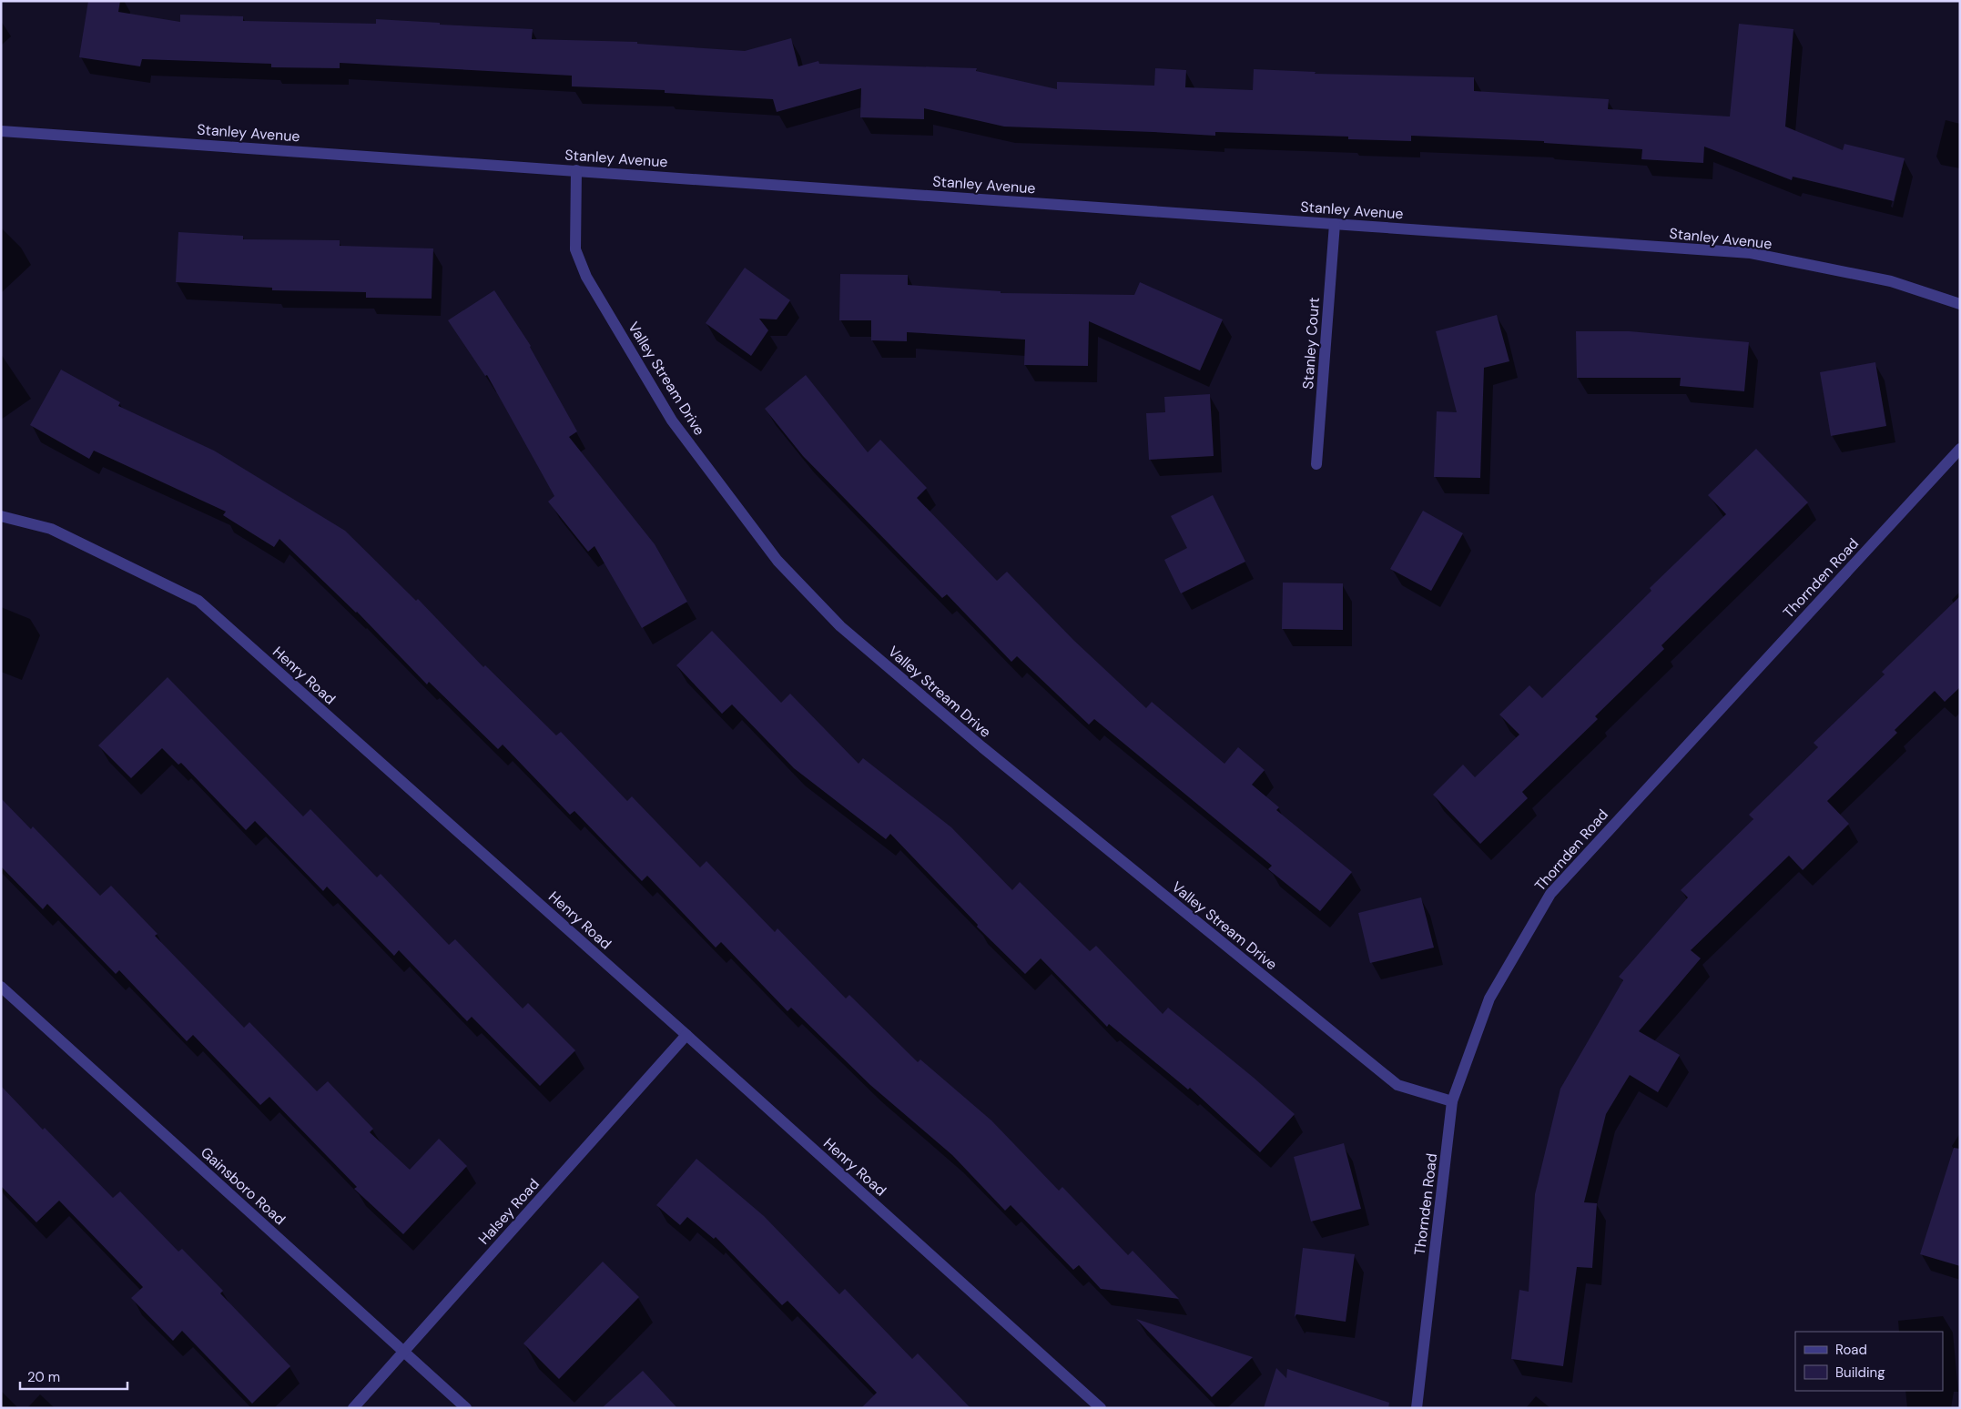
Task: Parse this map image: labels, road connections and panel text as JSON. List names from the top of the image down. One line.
{"streets":{"street":["Stanley Avenue","Stanley Court","Valley Stream Drive","Thornden Road","Henry Road","Gainsboro Road","Halsey Road"]},"crossings":[["Stanley Avenue","Stanley Court"],["Stanley Avenue","Valley Stream Drive"],["Valley Stream Drive","Thornden Road"],["Henry Road","Halsey Road"],["Gainsboro Road","Halsey Road"]],"legend":["Road","Building"],"scale_bar":"20 m"}
